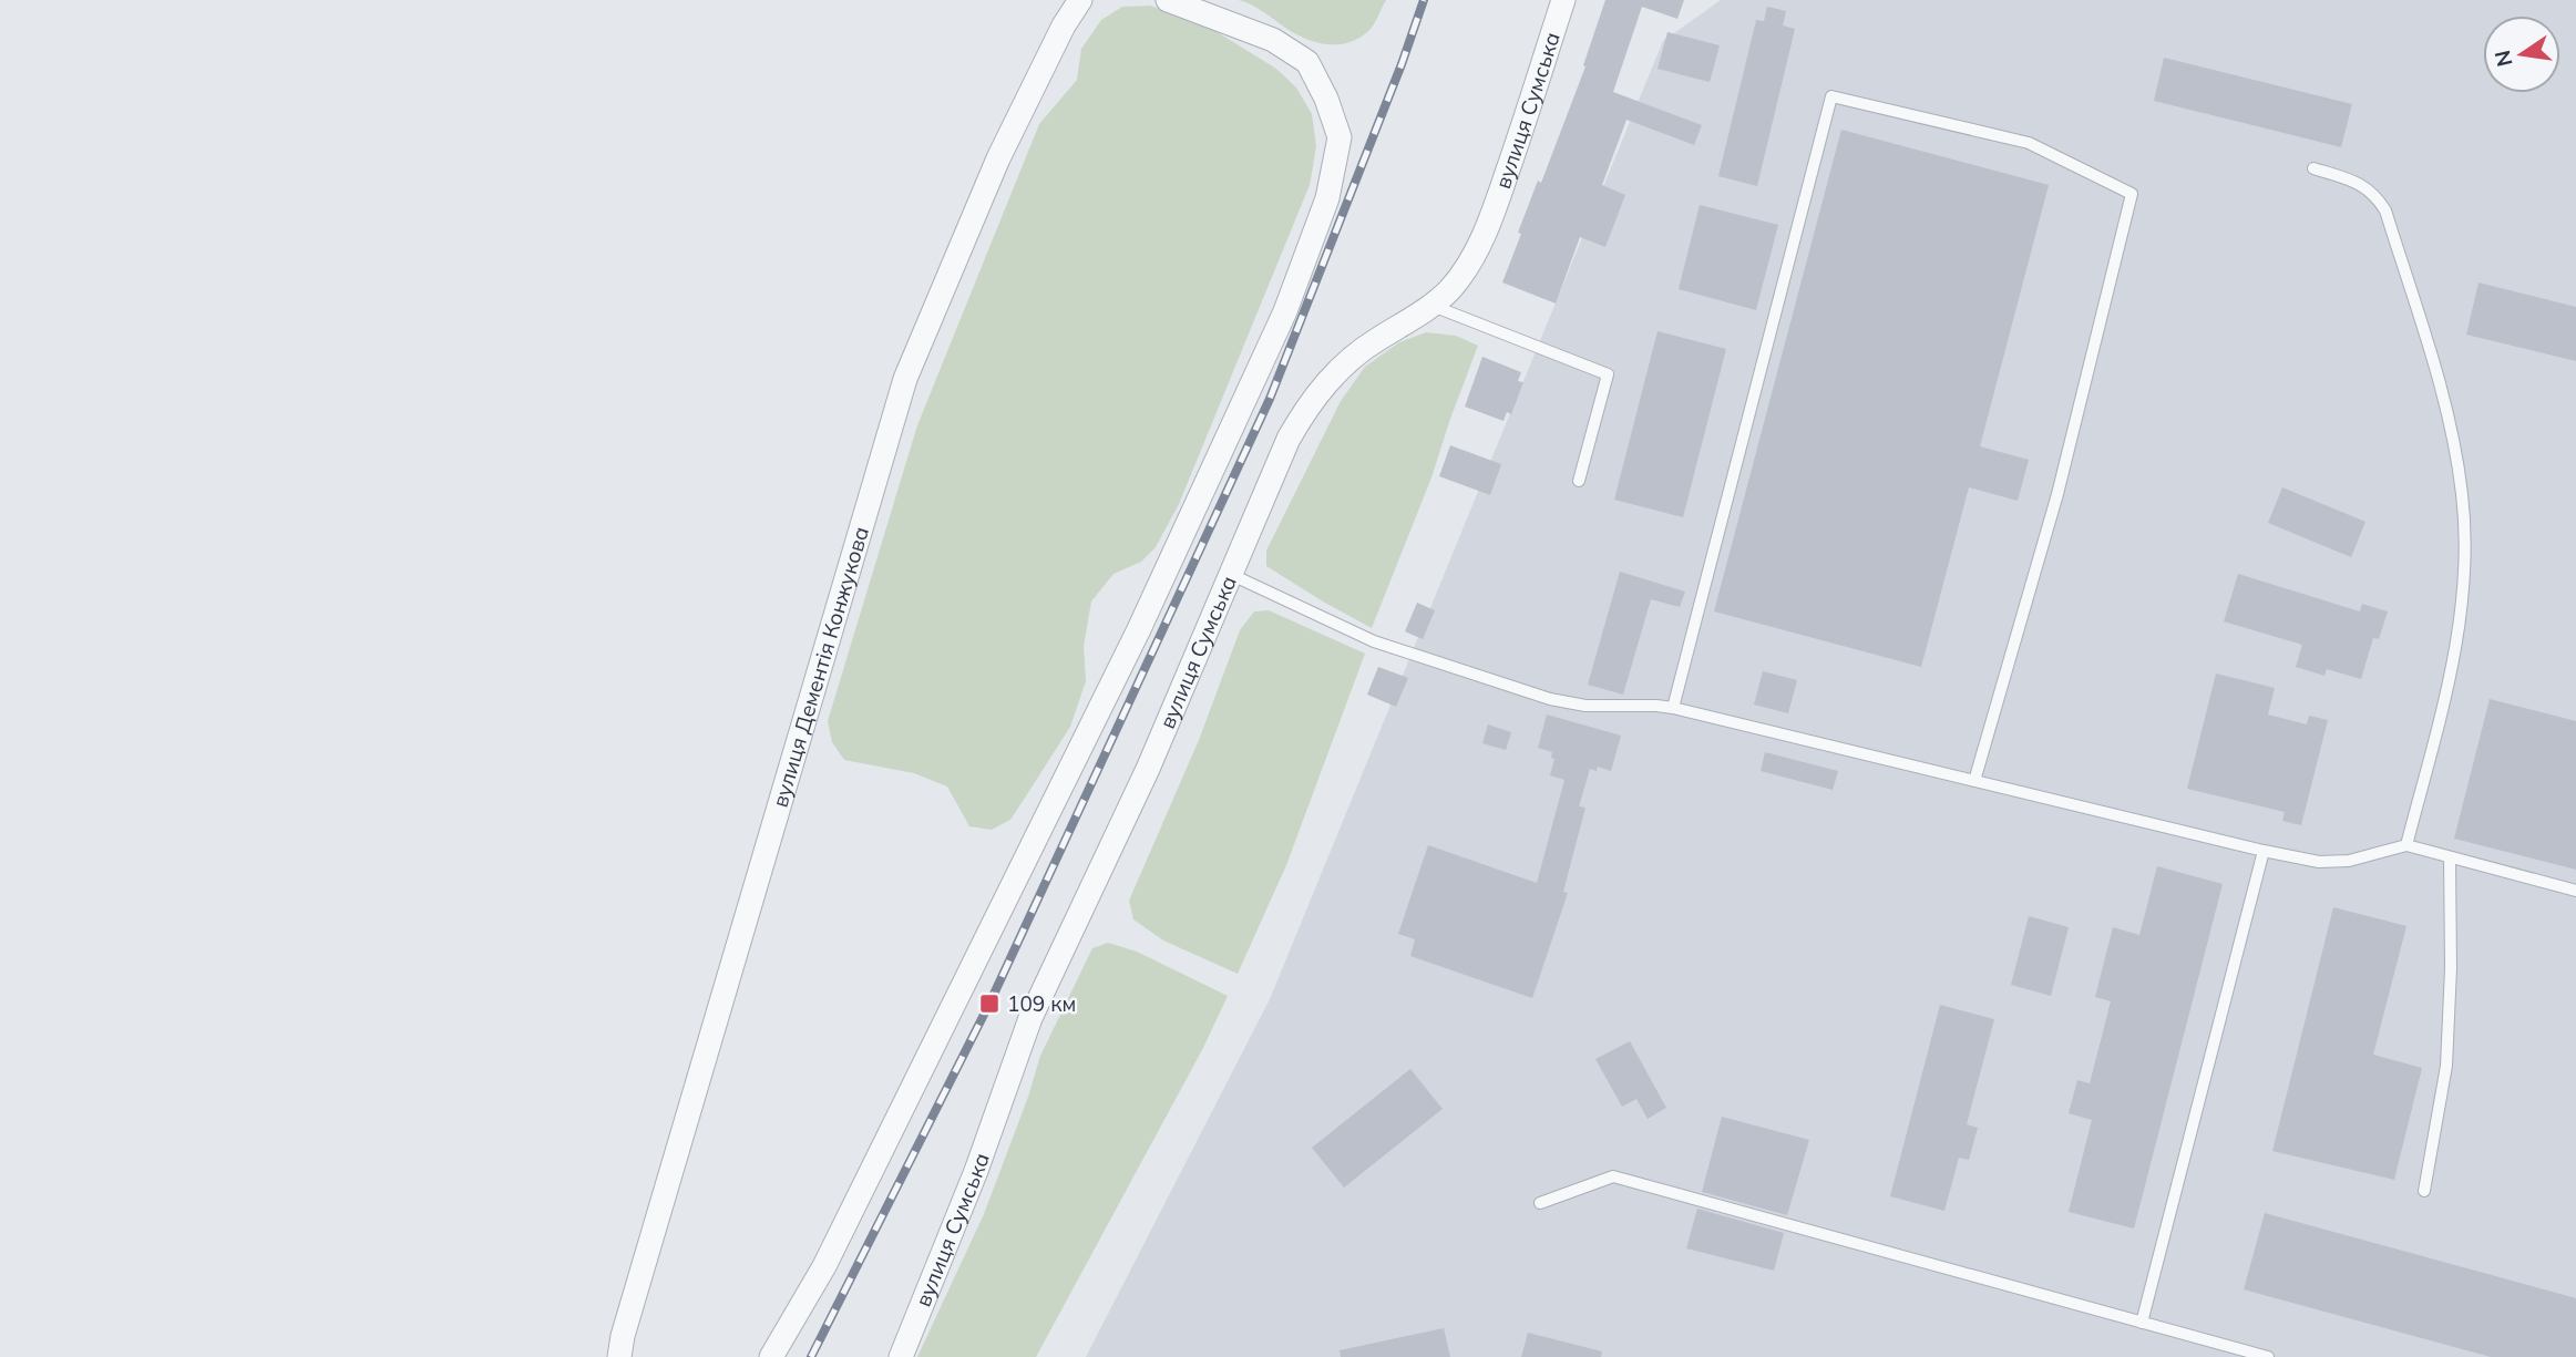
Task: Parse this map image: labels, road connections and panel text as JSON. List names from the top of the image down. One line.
{"streets":{"street":["вулиця Сумська","вулиця Дементія Конжукова"]},"places":{"transit":["109 км"]},"north":"left"}
